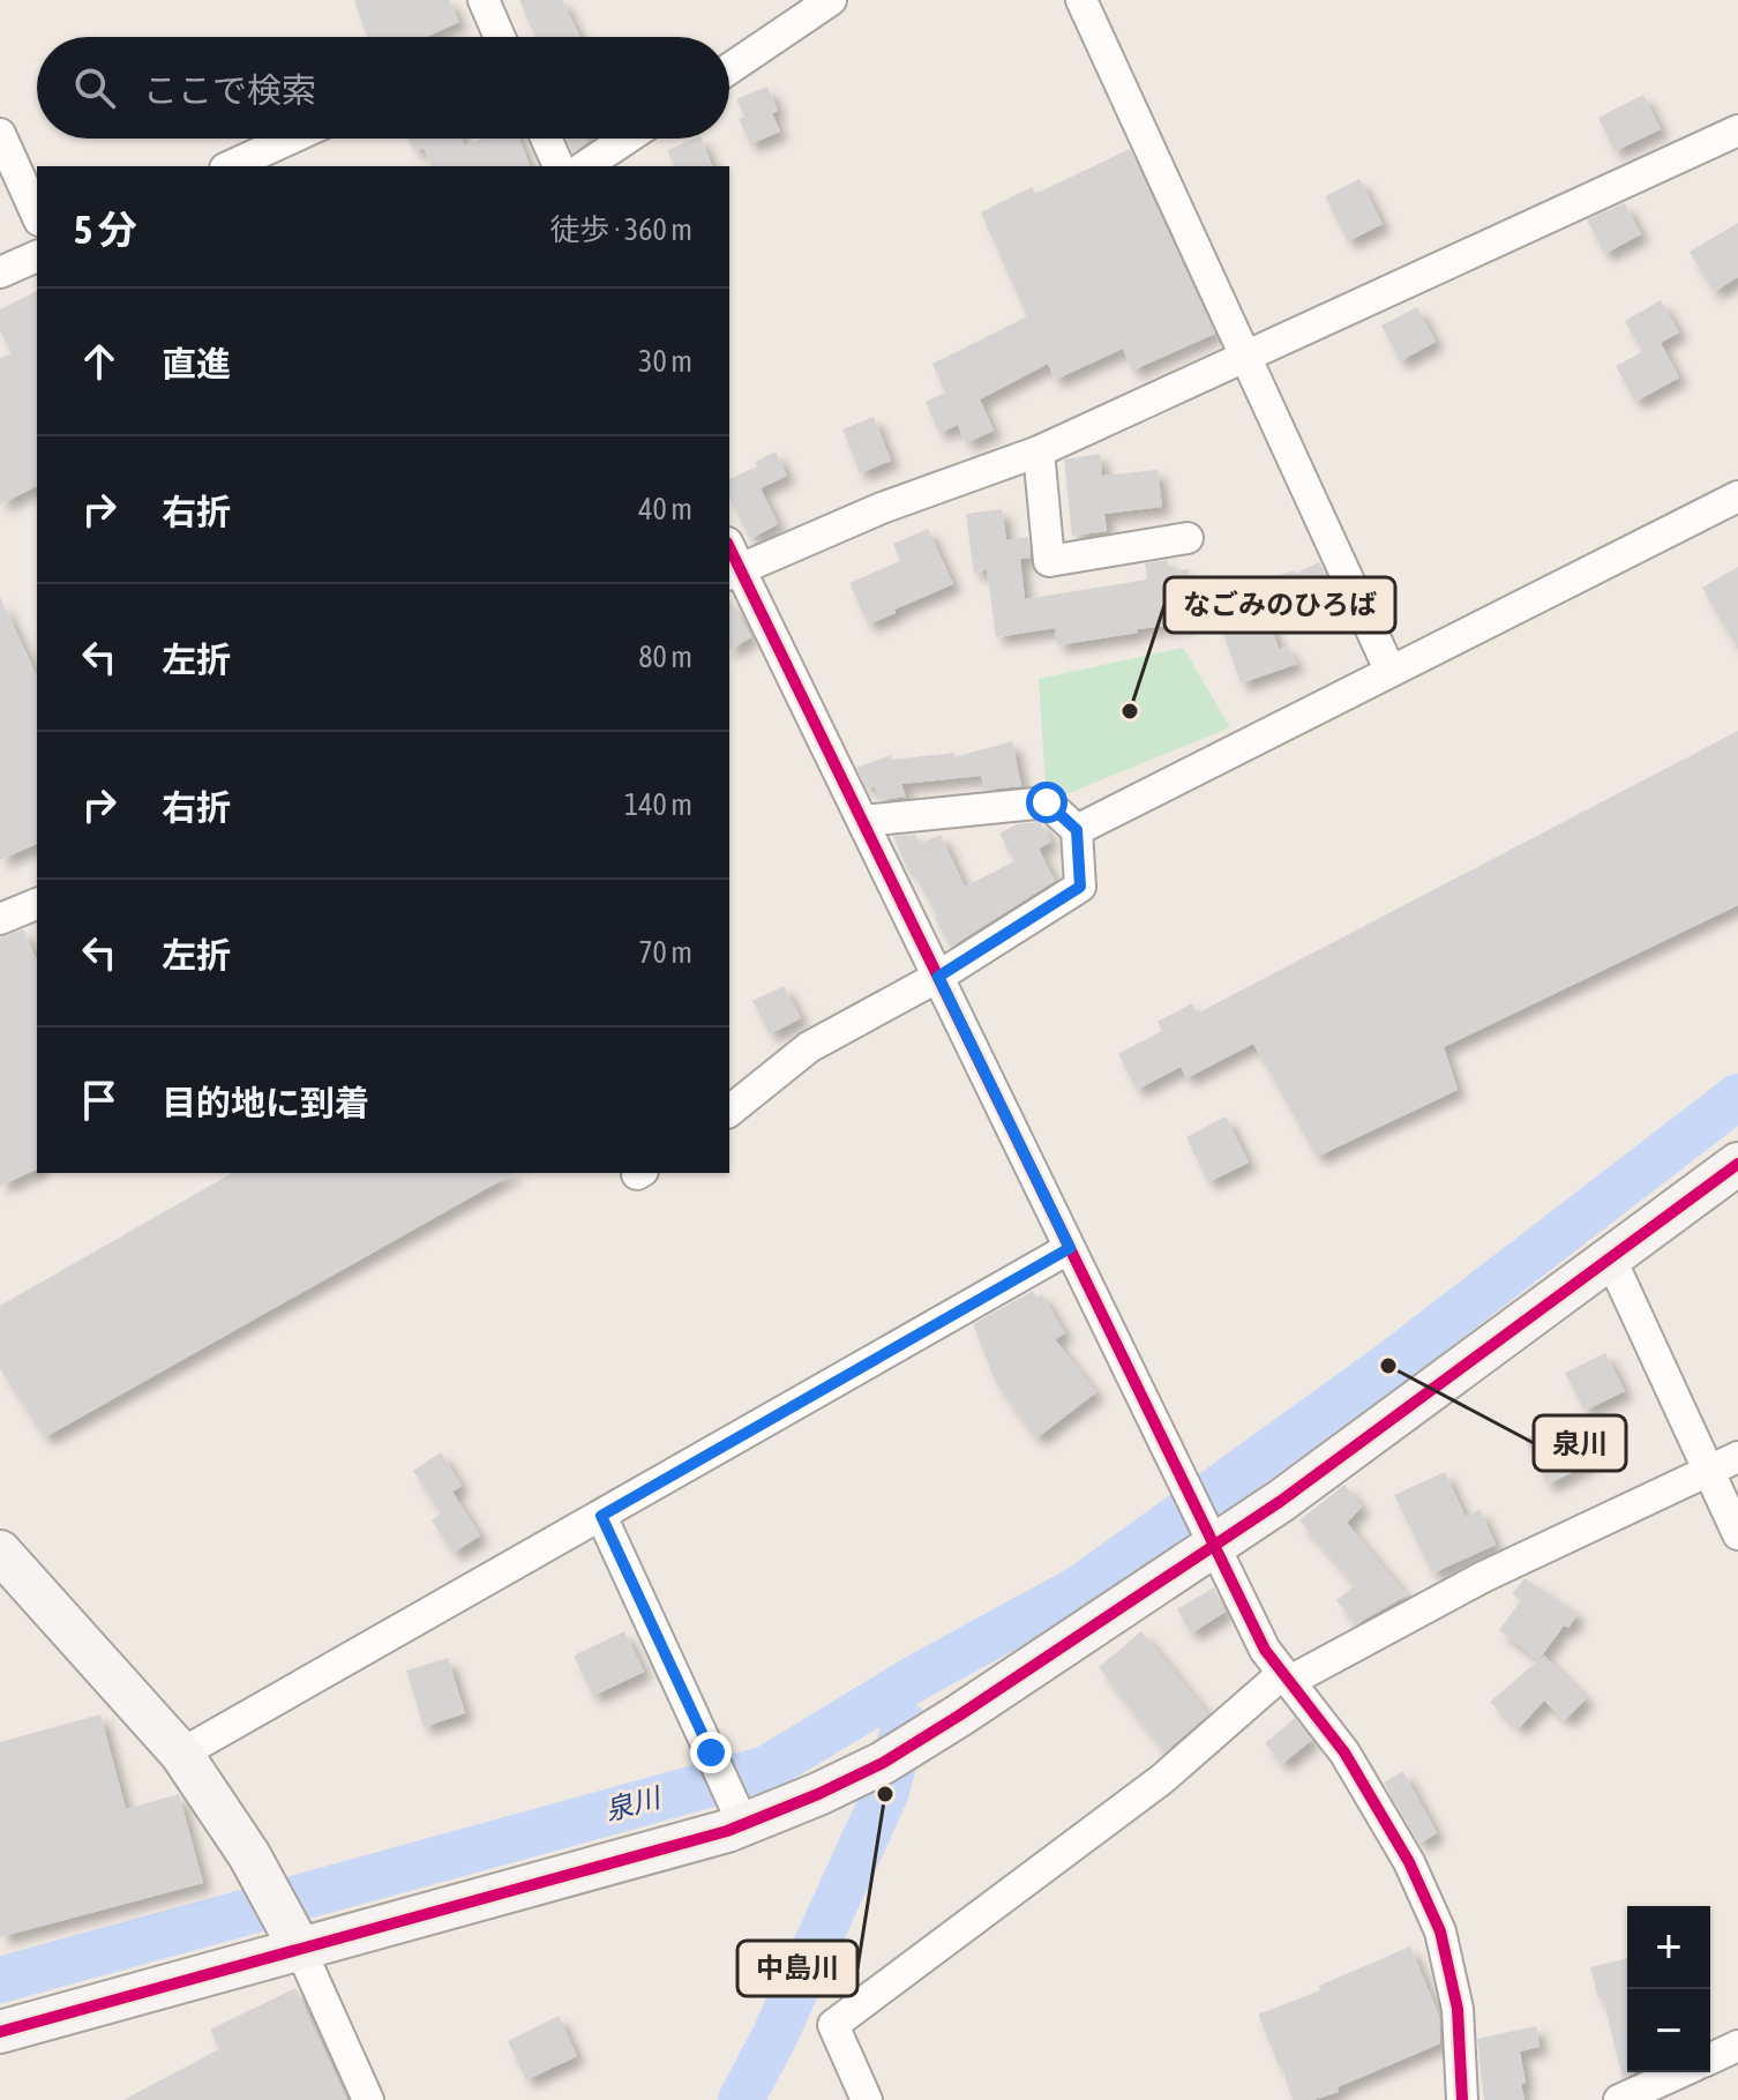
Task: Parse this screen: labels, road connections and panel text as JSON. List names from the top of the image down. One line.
{"water":["泉川"],"places":["なごみのひろば","泉川","中島川"],"page":{"search":"ここで検索","heading":["5 分","徒歩 · 360 m"],"list":[["直進","30 m"],["右折","40 m"],["左折","80 m"],["右折","140 m"],["左折","70 m"],"目的地に到着"],"map_buttons":["+","−"]}}
